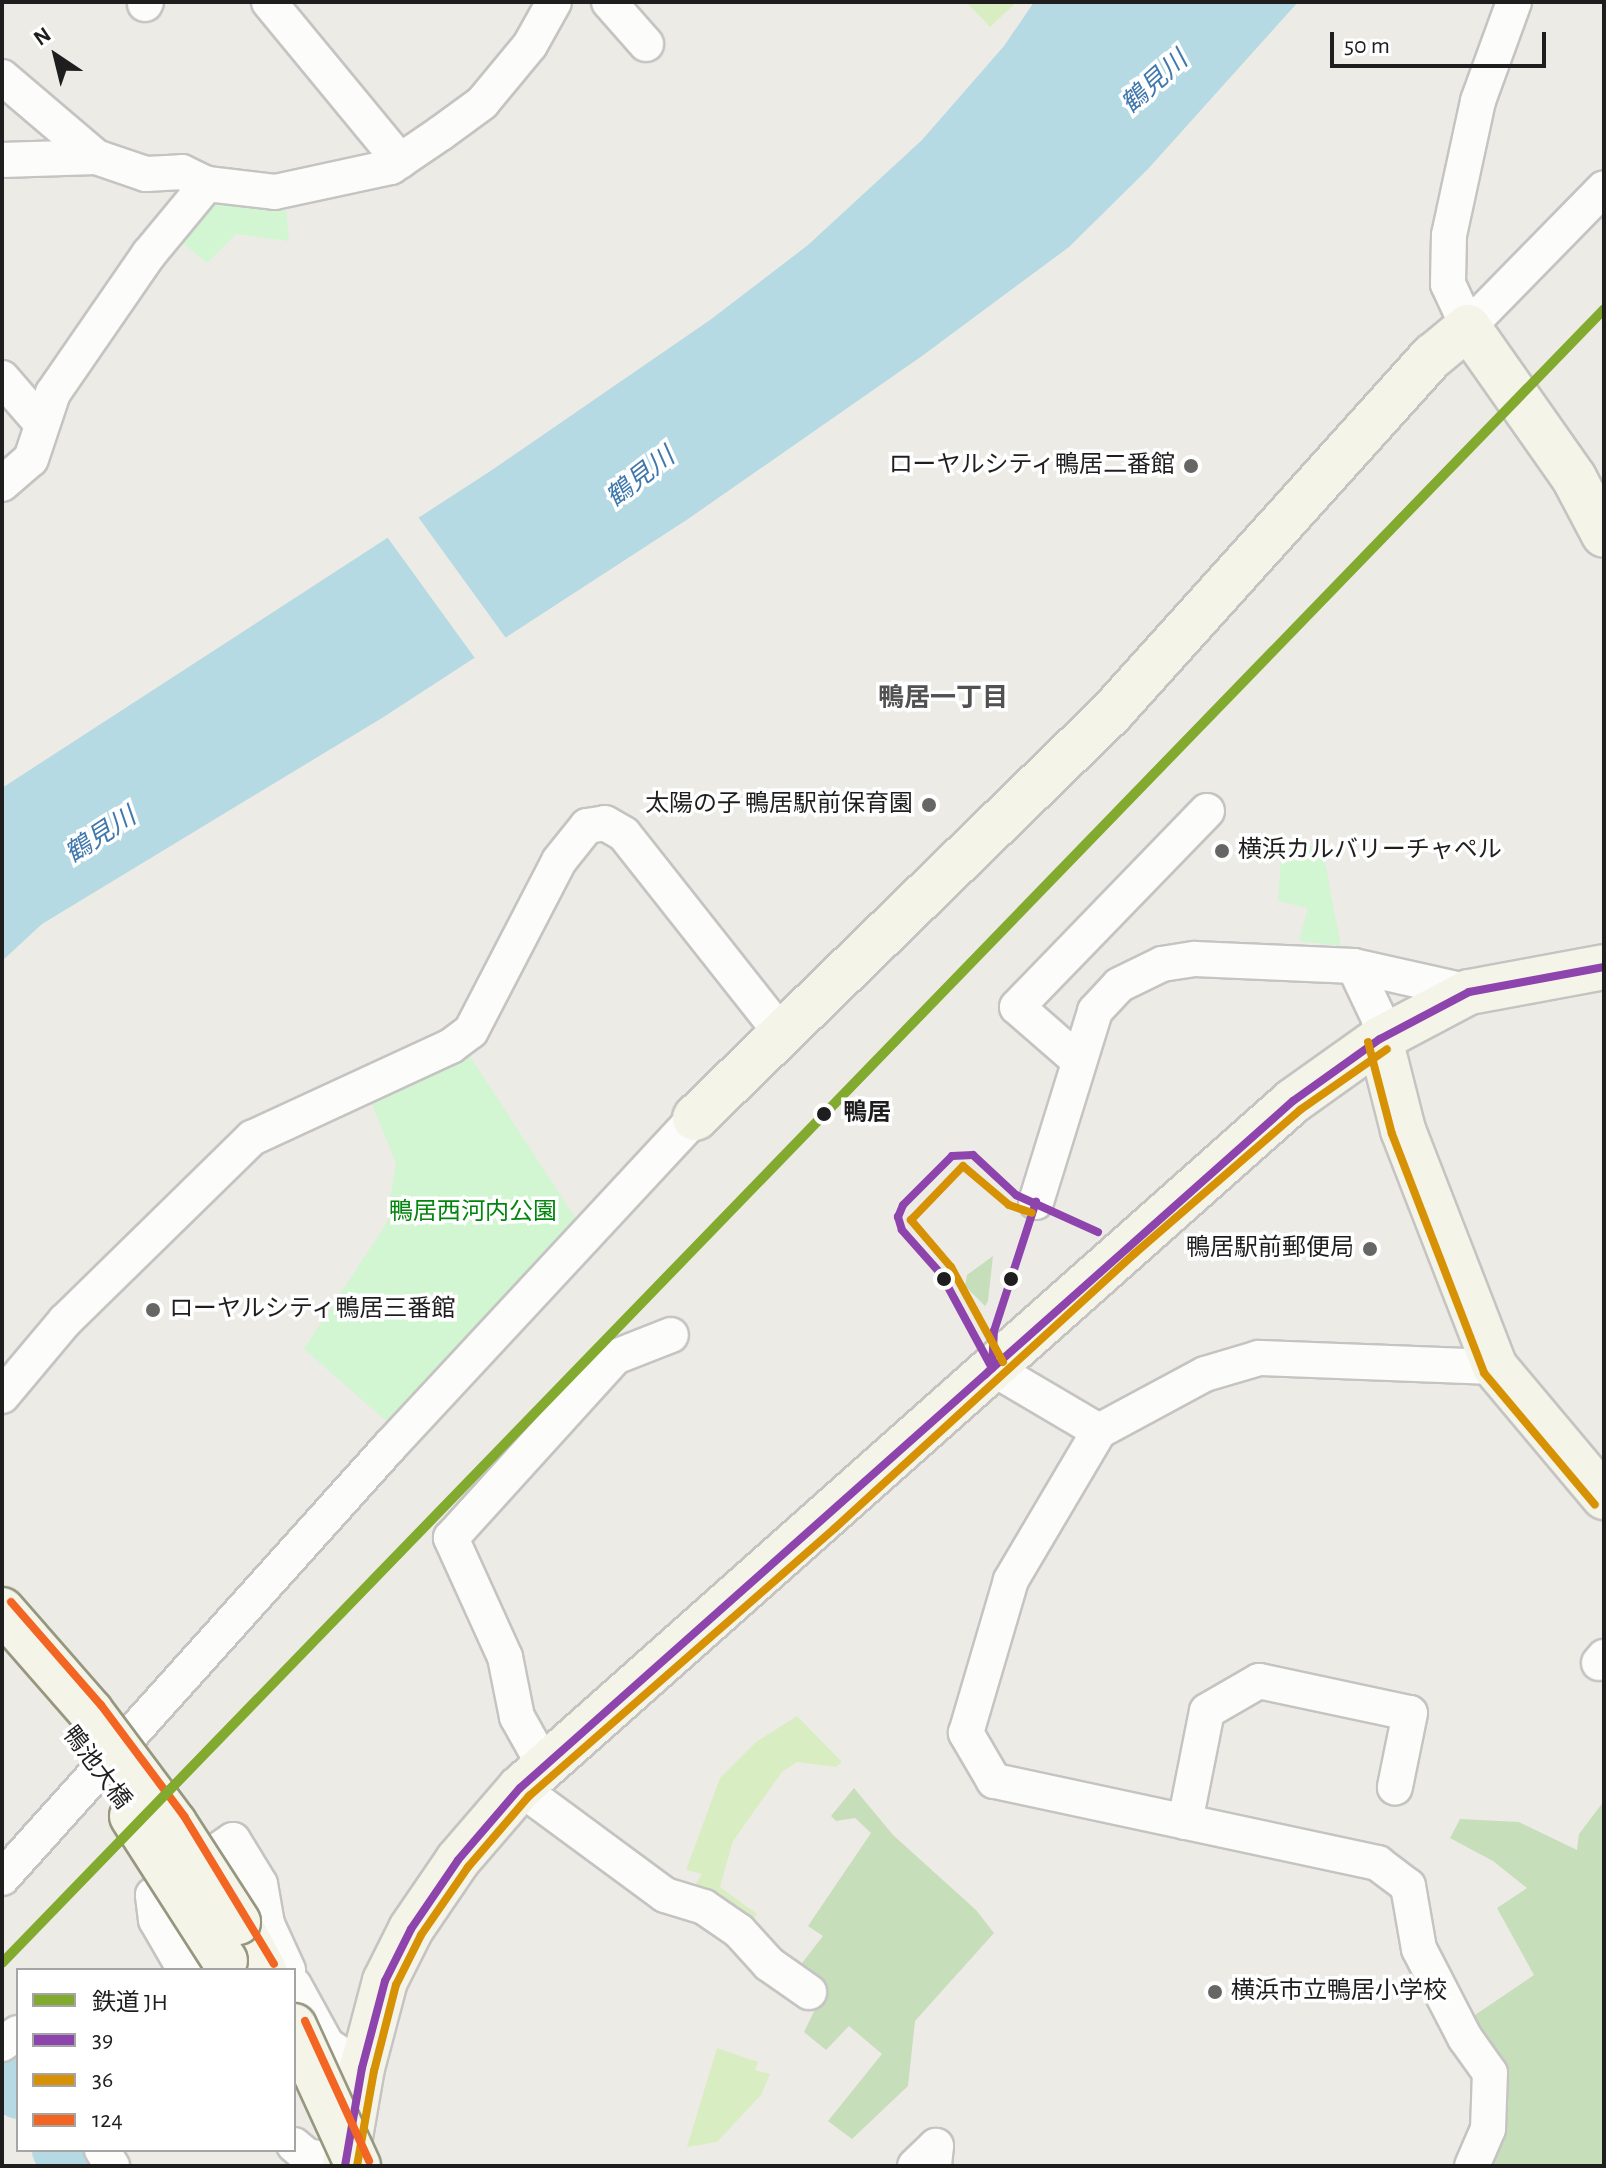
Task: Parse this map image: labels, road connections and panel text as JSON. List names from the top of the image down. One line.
{"streets":{"street":["鴨池大橋"]},"districts":["鴨居一丁目"],"water":["鶴見川"],"parks":["鴨居西河内公園"],"places":["ローヤルシティ鴨居二番館","太陽の子 鴨居駅前保育園","横浜カルバリーチャペル","鴨居","鴨居駅前郵便局","ローヤルシティ鴨居三番館","横浜市立鴨居小学校"],"lines":["rail line JH","transit line 39","transit line 36","transit line 124"],"legend":["鉄道 JH","39","36","124"],"scale_bar":"50 m","north":"top left"}
